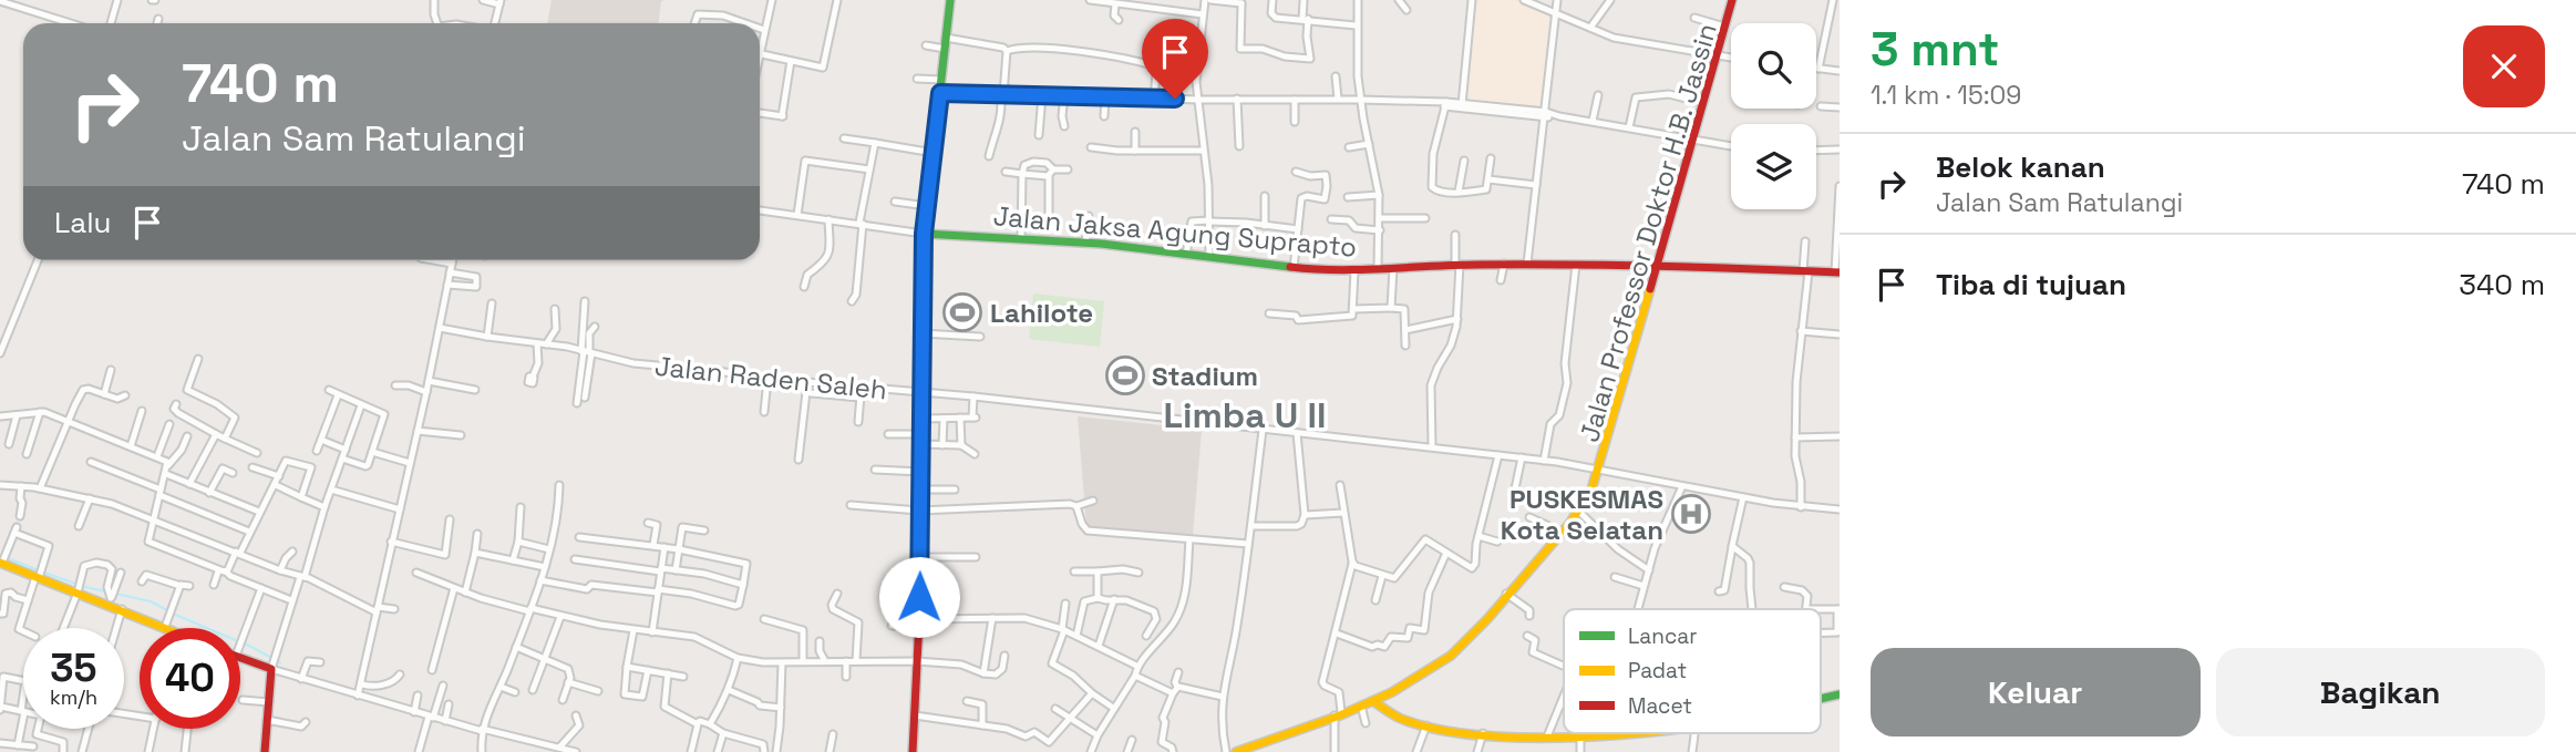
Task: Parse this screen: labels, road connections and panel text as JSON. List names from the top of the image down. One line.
{"streets":{"main road":["Jalan Jaksa Agung Suprapto","Jalan Professor Doktor H.B. Jassin"],"street":["Jalan Raden Saleh"]},"crossings":[["Jalan Jaksa Agung Suprapto","Jalan Professor Doktor H.B. Jassin"],["Jalan Professor Doktor H.B. Jassin","Jalan Raden Saleh"]],"districts":["Limba U II"],"places":{"sports":["Lahilote","Stadium"],"hospital":["PUSKESMAS Kota Selatan"]},"legend":["Lancar","Padat","Macet"],"page":{"heading":["3 mnt","1.1 km · 15:09"],"turn":["740 m","Jalan Sam Ratulangi"],"list":[{"name":"Belok kanan","note":"Jalan Sam Ratulangi","value":"740 m"},{"name":"Tiba di tujuan","value":"340 m"}],"then":"Lalu","speed":"35 km/h","limit":"40","buttons":["Keluar","Bagikan"]}}
